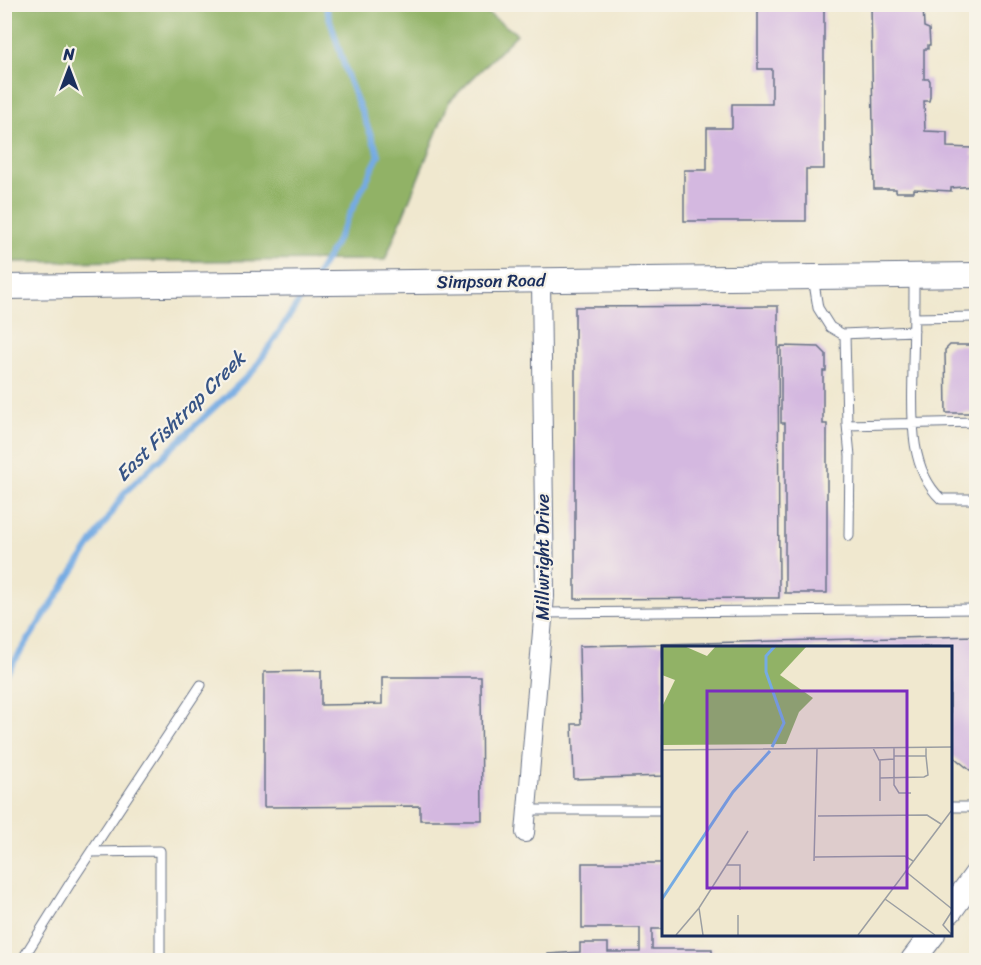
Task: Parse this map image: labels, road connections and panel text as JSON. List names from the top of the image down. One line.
{"streets":{"main road":["Simpson Road"],"street":["Millwright Drive"]},"crossings":[["Simpson Road","Millwright Drive"]],"water":["East Fishtrap Creek"],"north":"top"}
